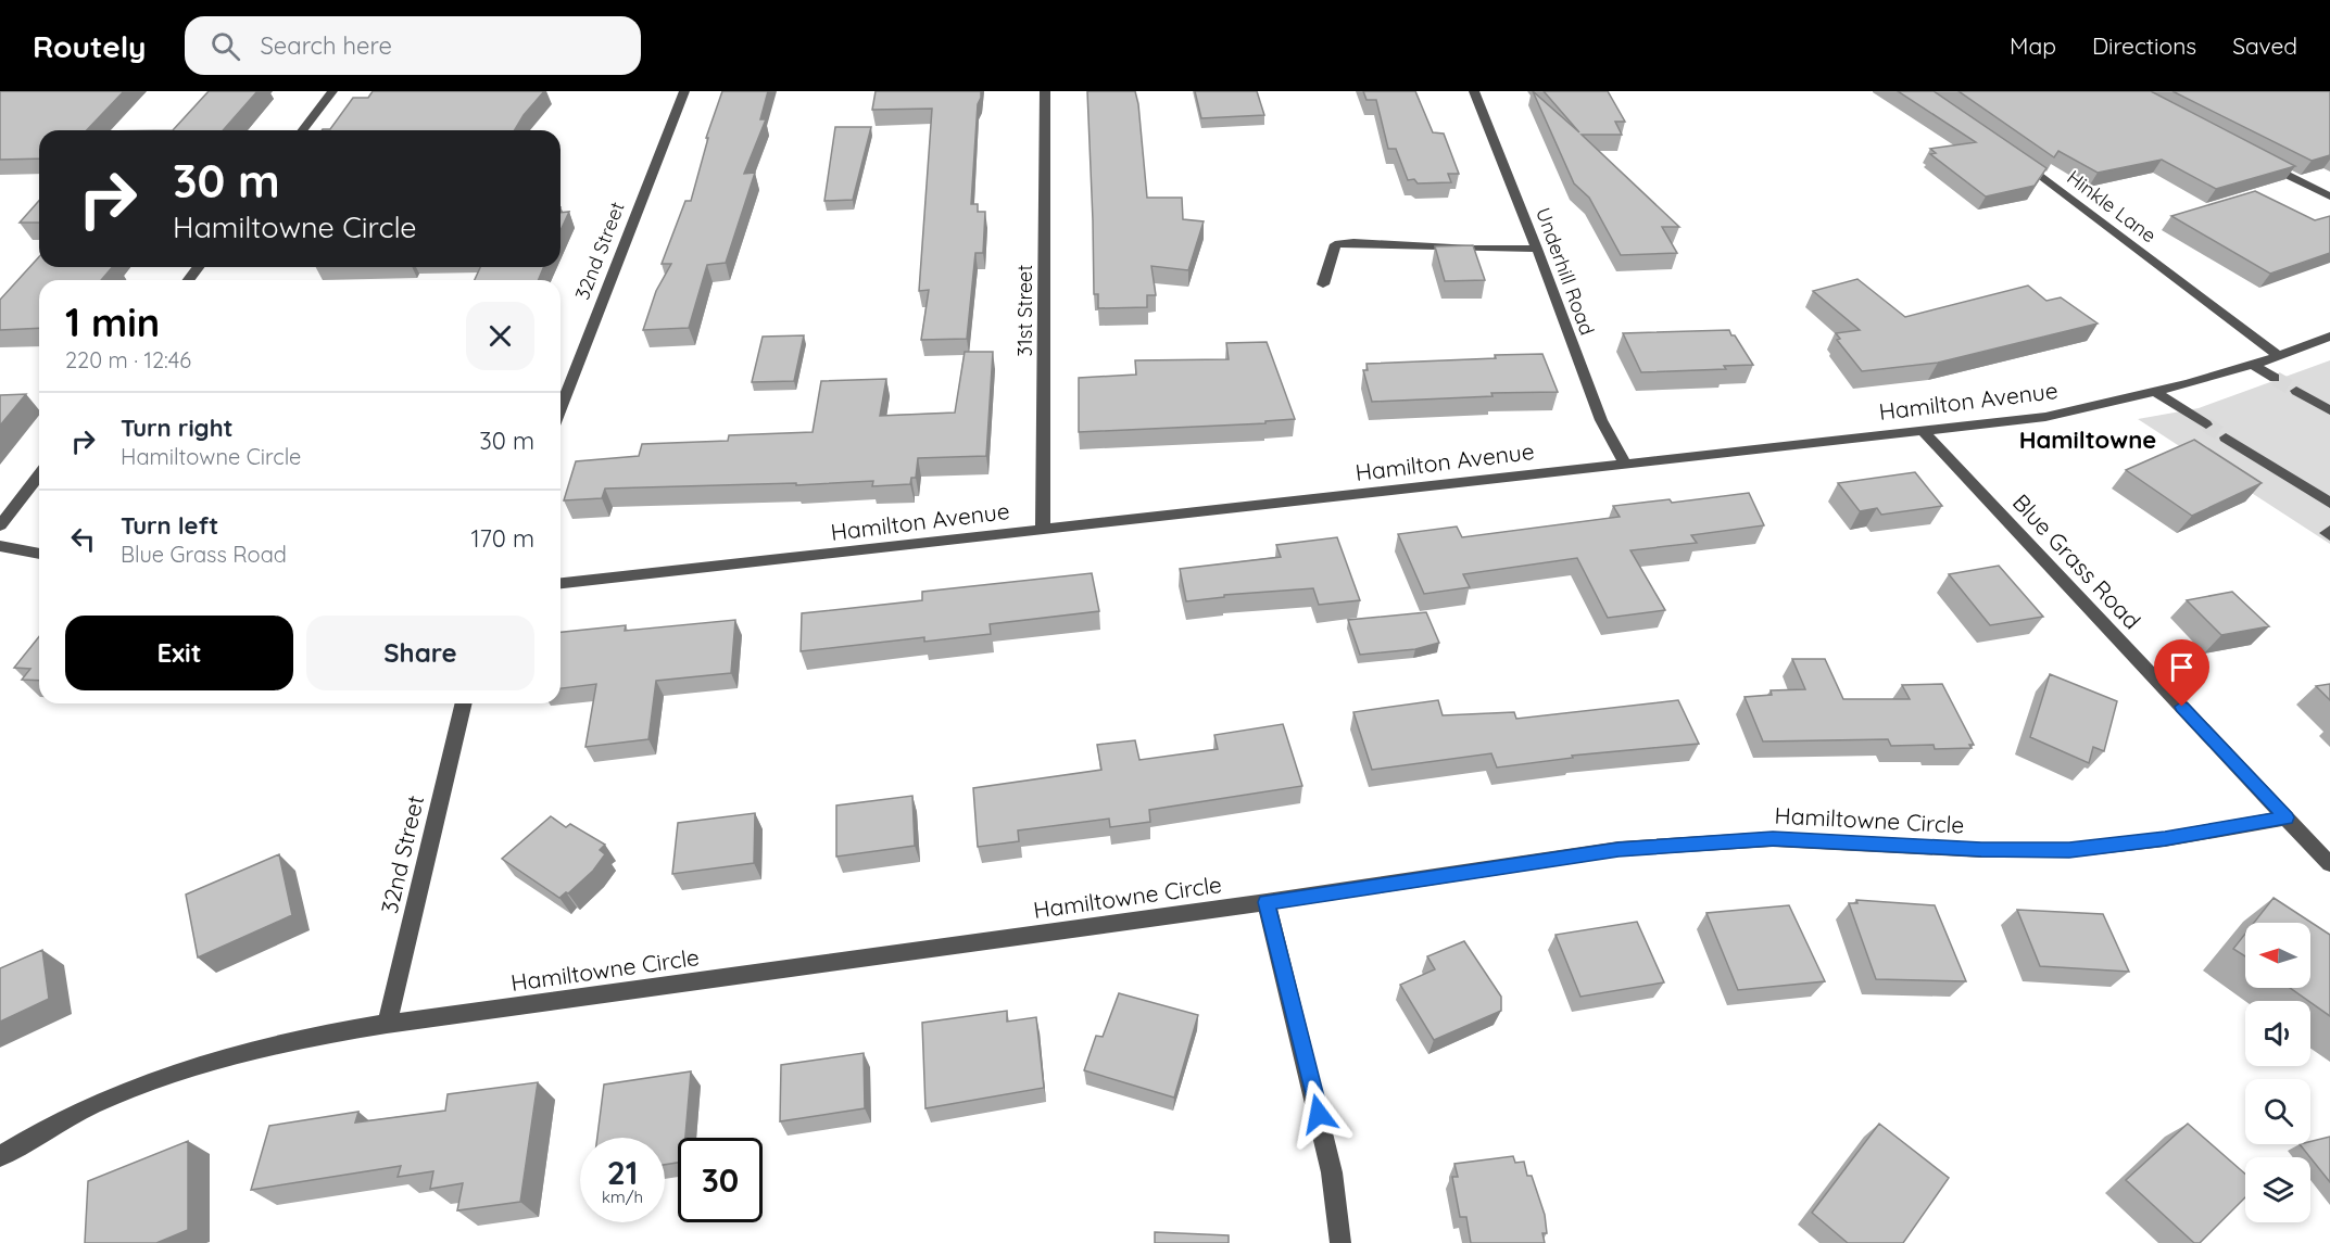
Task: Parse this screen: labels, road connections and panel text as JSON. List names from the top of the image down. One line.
{"streets":{"street":["Hinkle Lane","32nd Street","Underhill Road","31st Street","Hamilton Avenue","Blue Grass Road","Hamiltowne Circle"]},"crossings":[["Hinkle Lane","Hamilton Avenue"],["32nd Street","Hamiltowne Circle"],["Underhill Road","Hamilton Avenue"],["31st Street","Hamilton Avenue"],["Hamilton Avenue","Blue Grass Road"],["Blue Grass Road","Hamiltowne Circle"]],"districts":["Hamiltowne"],"north":"left","page":{"header":"Routely","search":"Search here","nav":["Map","Directions","Saved"],"turn":["30 m","Hamiltowne Circle"],"heading":["1 min","220 m · 12:46"],"list":[{"name":"Turn right","note":"Hamiltowne Circle","value":"30 m"},{"name":"Turn left","note":"Blue Grass Road","value":"170 m"}],"buttons":["Exit","Share"],"speed":"21 km/h","limit":"30"}}
